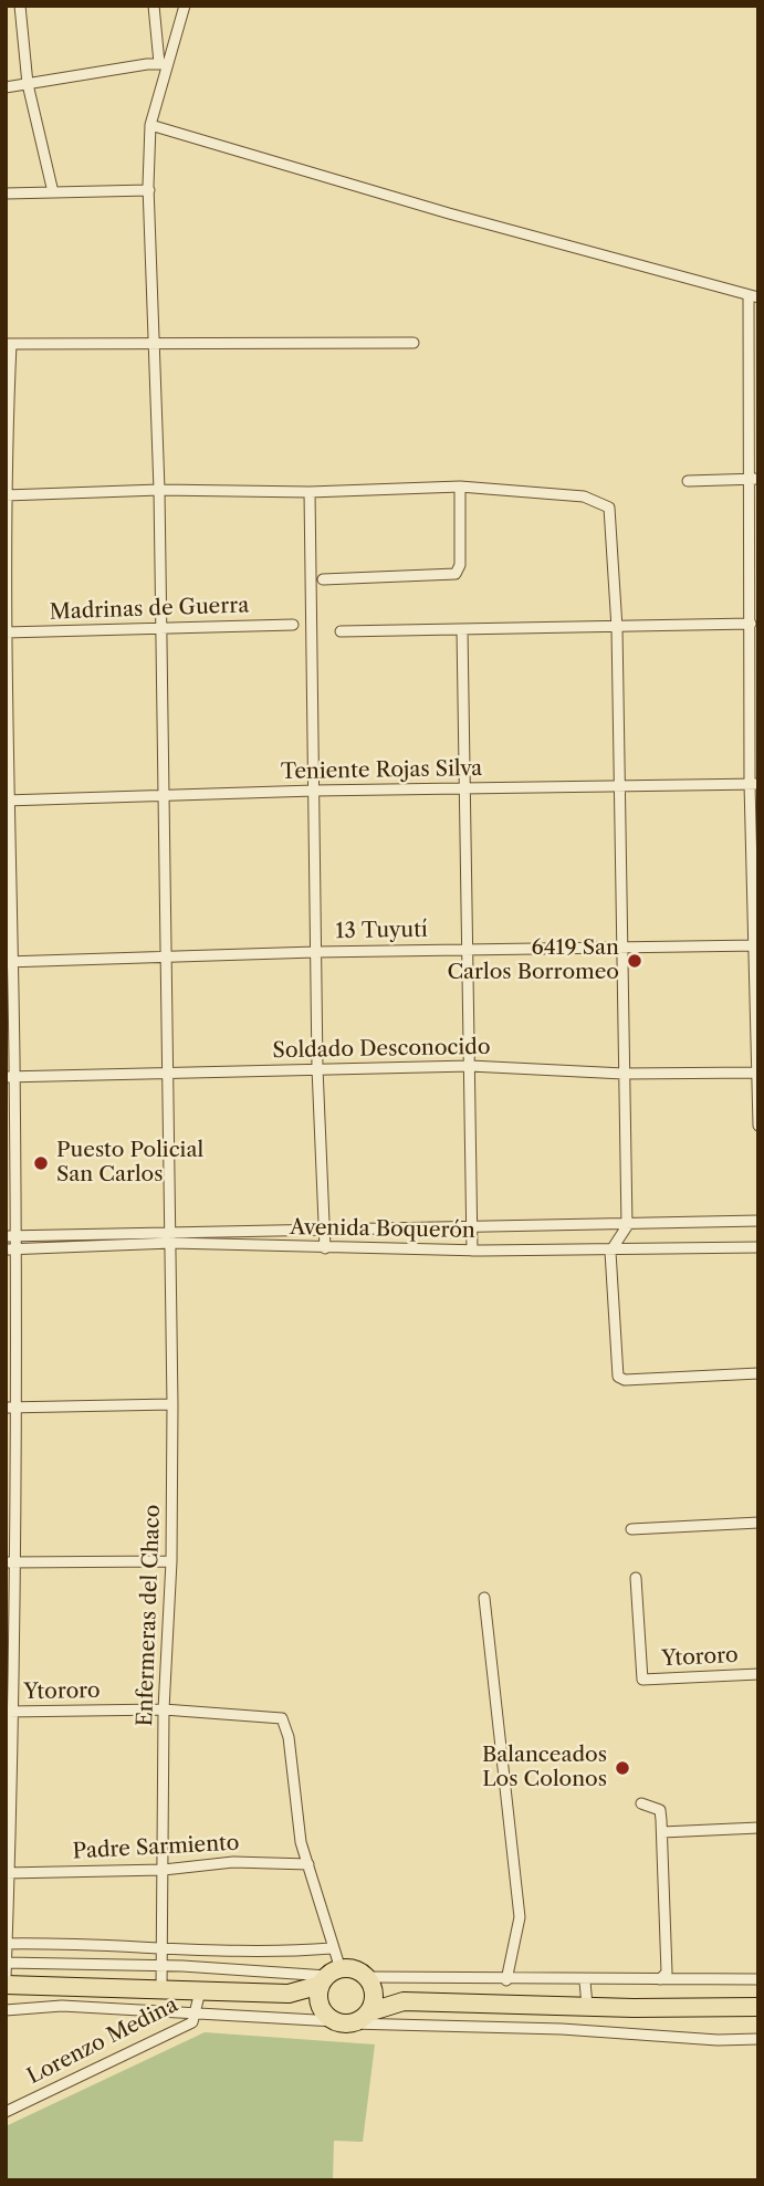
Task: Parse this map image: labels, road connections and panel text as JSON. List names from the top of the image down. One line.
{"streets":{"street":["Madrinas de Guerra","Teniente Rojas Silva","13 Tuyutí","Soldado Desconocido","Avenida Boquerón","Enfermeras del Chaco","Ytororo","Padre Sarmiento","Lorenzo Medina"]},"crossings":[["Madrinas de Guerra","Enfermeras del Chaco"],["Teniente Rojas Silva","Enfermeras del Chaco"],["13 Tuyutí","Enfermeras del Chaco"],["Soldado Desconocido","Enfermeras del Chaco"],["Avenida Boquerón","Enfermeras del Chaco"],["Enfermeras del Chaco","Ytororo"],["Enfermeras del Chaco","Padre Sarmiento"],["Ytororo","Padre Sarmiento"]],"places":["6419 San Carlos Borromeo","Puesto Policial San Carlos","Balanceados Los Colonos"]}
